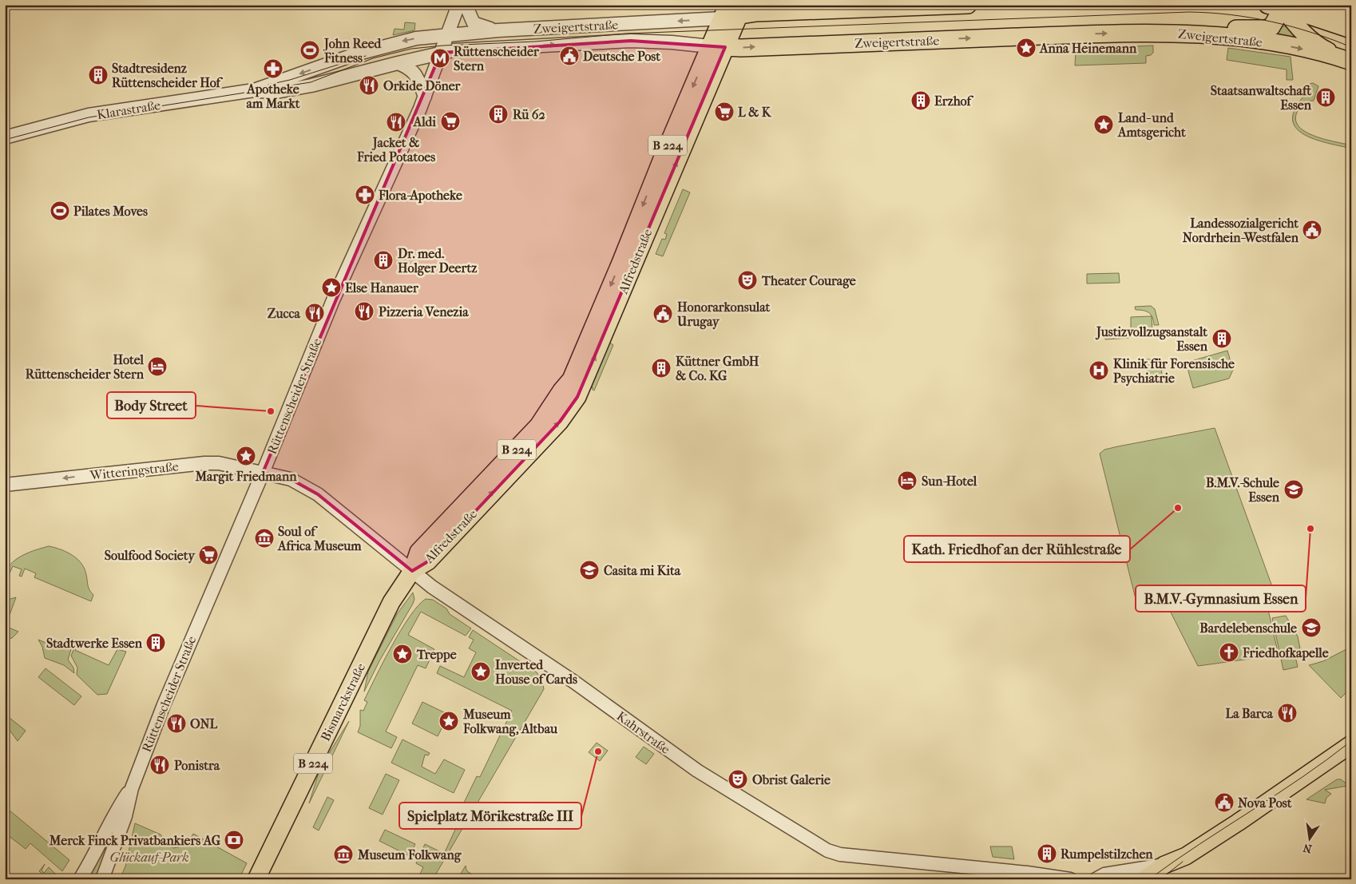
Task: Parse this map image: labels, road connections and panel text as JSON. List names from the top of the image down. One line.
{"streets":{"main road":["Zweigertstraße","B 224","Alfredstraße","Bismarckstraße"],"street":["Klarastraße","Rüttenscheider Straße","Witteringstraße","Kahrstraße"]},"crossings":[["Zweigertstraße","Klarastraße"],["Zweigertstraße","Alfredstraße"],["Zweigertstraße","Rüttenscheider Straße"],["Klarastraße","Rüttenscheider Straße"],["Alfredstraße","Bismarckstraße"],["Alfredstraße","Kahrstraße"],["Rüttenscheider Straße","Witteringstraße"],["Rüttenscheider Straße","Kahrstraße"],["Witteringstraße","Kahrstraße"],["Bismarckstraße","Kahrstraße"]],"one_way":["Witteringstraße"],"parks":["Glückauf-Park"],"places":{"place":["Anna Heinemann","Land- und Amtsgericht","Else Hanauer","Margit Friedmann","Treppe","Inverted House of Cards","Museum Folkwang, Altbau"],"sports":["John Reed Fitness","Pilates Moves"],"public building":["Deutsche Post","Landessozialgericht Nordrhein-Westfalen","Honorarkonsulat Urugay","Nova Post"],"metro station":["Rüttenscheider Stern"],"pharmacy":["Apotheke am Markt","Flora-Apotheke"],"building":["Stadtresidenz Rüttenscheider Hof","Staatsanwaltschaft Essen","Erzhof","Rü 62","Dr. med. Holger Deertz","Justizvollzugsanstalt Essen","Küttner GmbH & Co. KG","Stadtwerke Essen","Rumpelstilzchen"],"restaurant":["Orkide Döner","Jacket & Fried Potatoes","Pizzeria Venezia","Zucca","La Barca","ONL","Ponistra"],"supermarket":["L & K","Aldi","Soulfood Society"],"theatre":["Theater Courage","Obrist Galerie"],"hotel":["Hotel Rüttenscheider Stern","Sun-Hotel"],"hospital":["Klinik für Forensische Psychiatrie"],"other":["Body Street","Kath. Friedhof an der Rühlestraße","B.M.V.-Gymnasium Essen","Spielplatz Mörikestraße III"],"school or university":["B.M.V.-Schule Essen","Casita mi Kita","Bardelebenschule"],"museum":["Soul of Africa Museum","Museum Folkwang"],"church":["Friedhofkapelle"],"bank":["Merck Finck Privatbankiers AG"]},"north":"bottom"}
